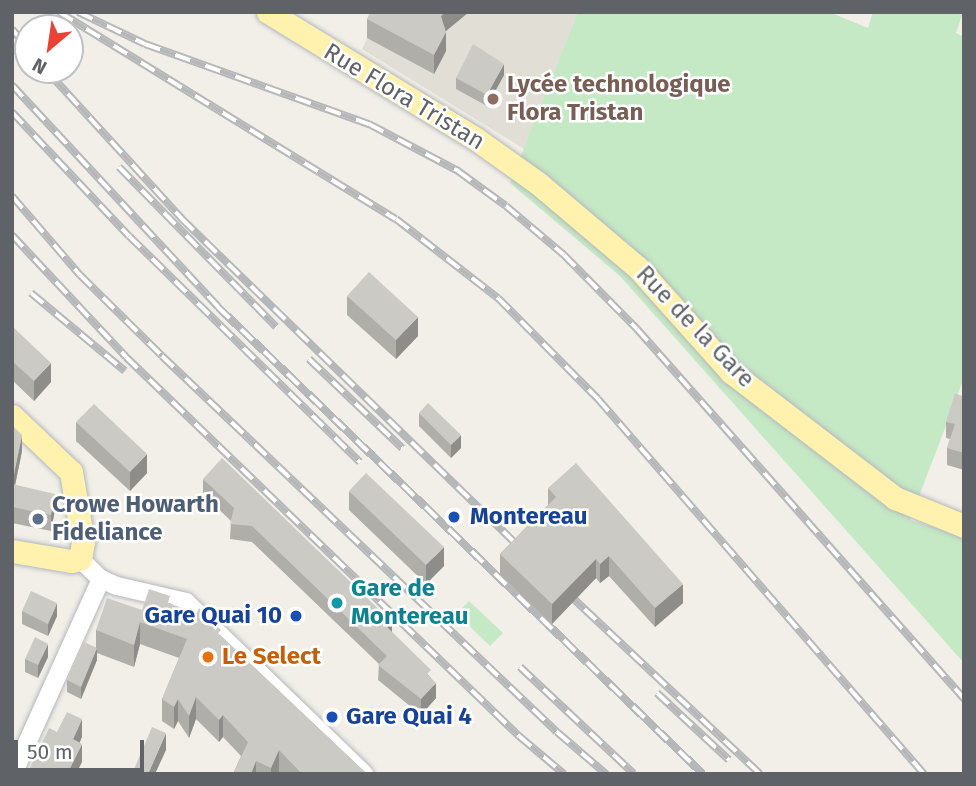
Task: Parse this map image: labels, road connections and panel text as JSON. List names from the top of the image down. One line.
{"streets":{"main road":["Rue Flora Tristan","Rue de la Gare"]},"crossings":[["Rue Flora Tristan","Rue de la Gare"]],"places":["Lycée technologique Flora Tristan","Montereau","Crowe Howarth Fideliance","Gare de Montereau","Gare Quai 10","Le Select","Gare Quai 4"],"scale_bar":"50 m","north":"bottom left"}
